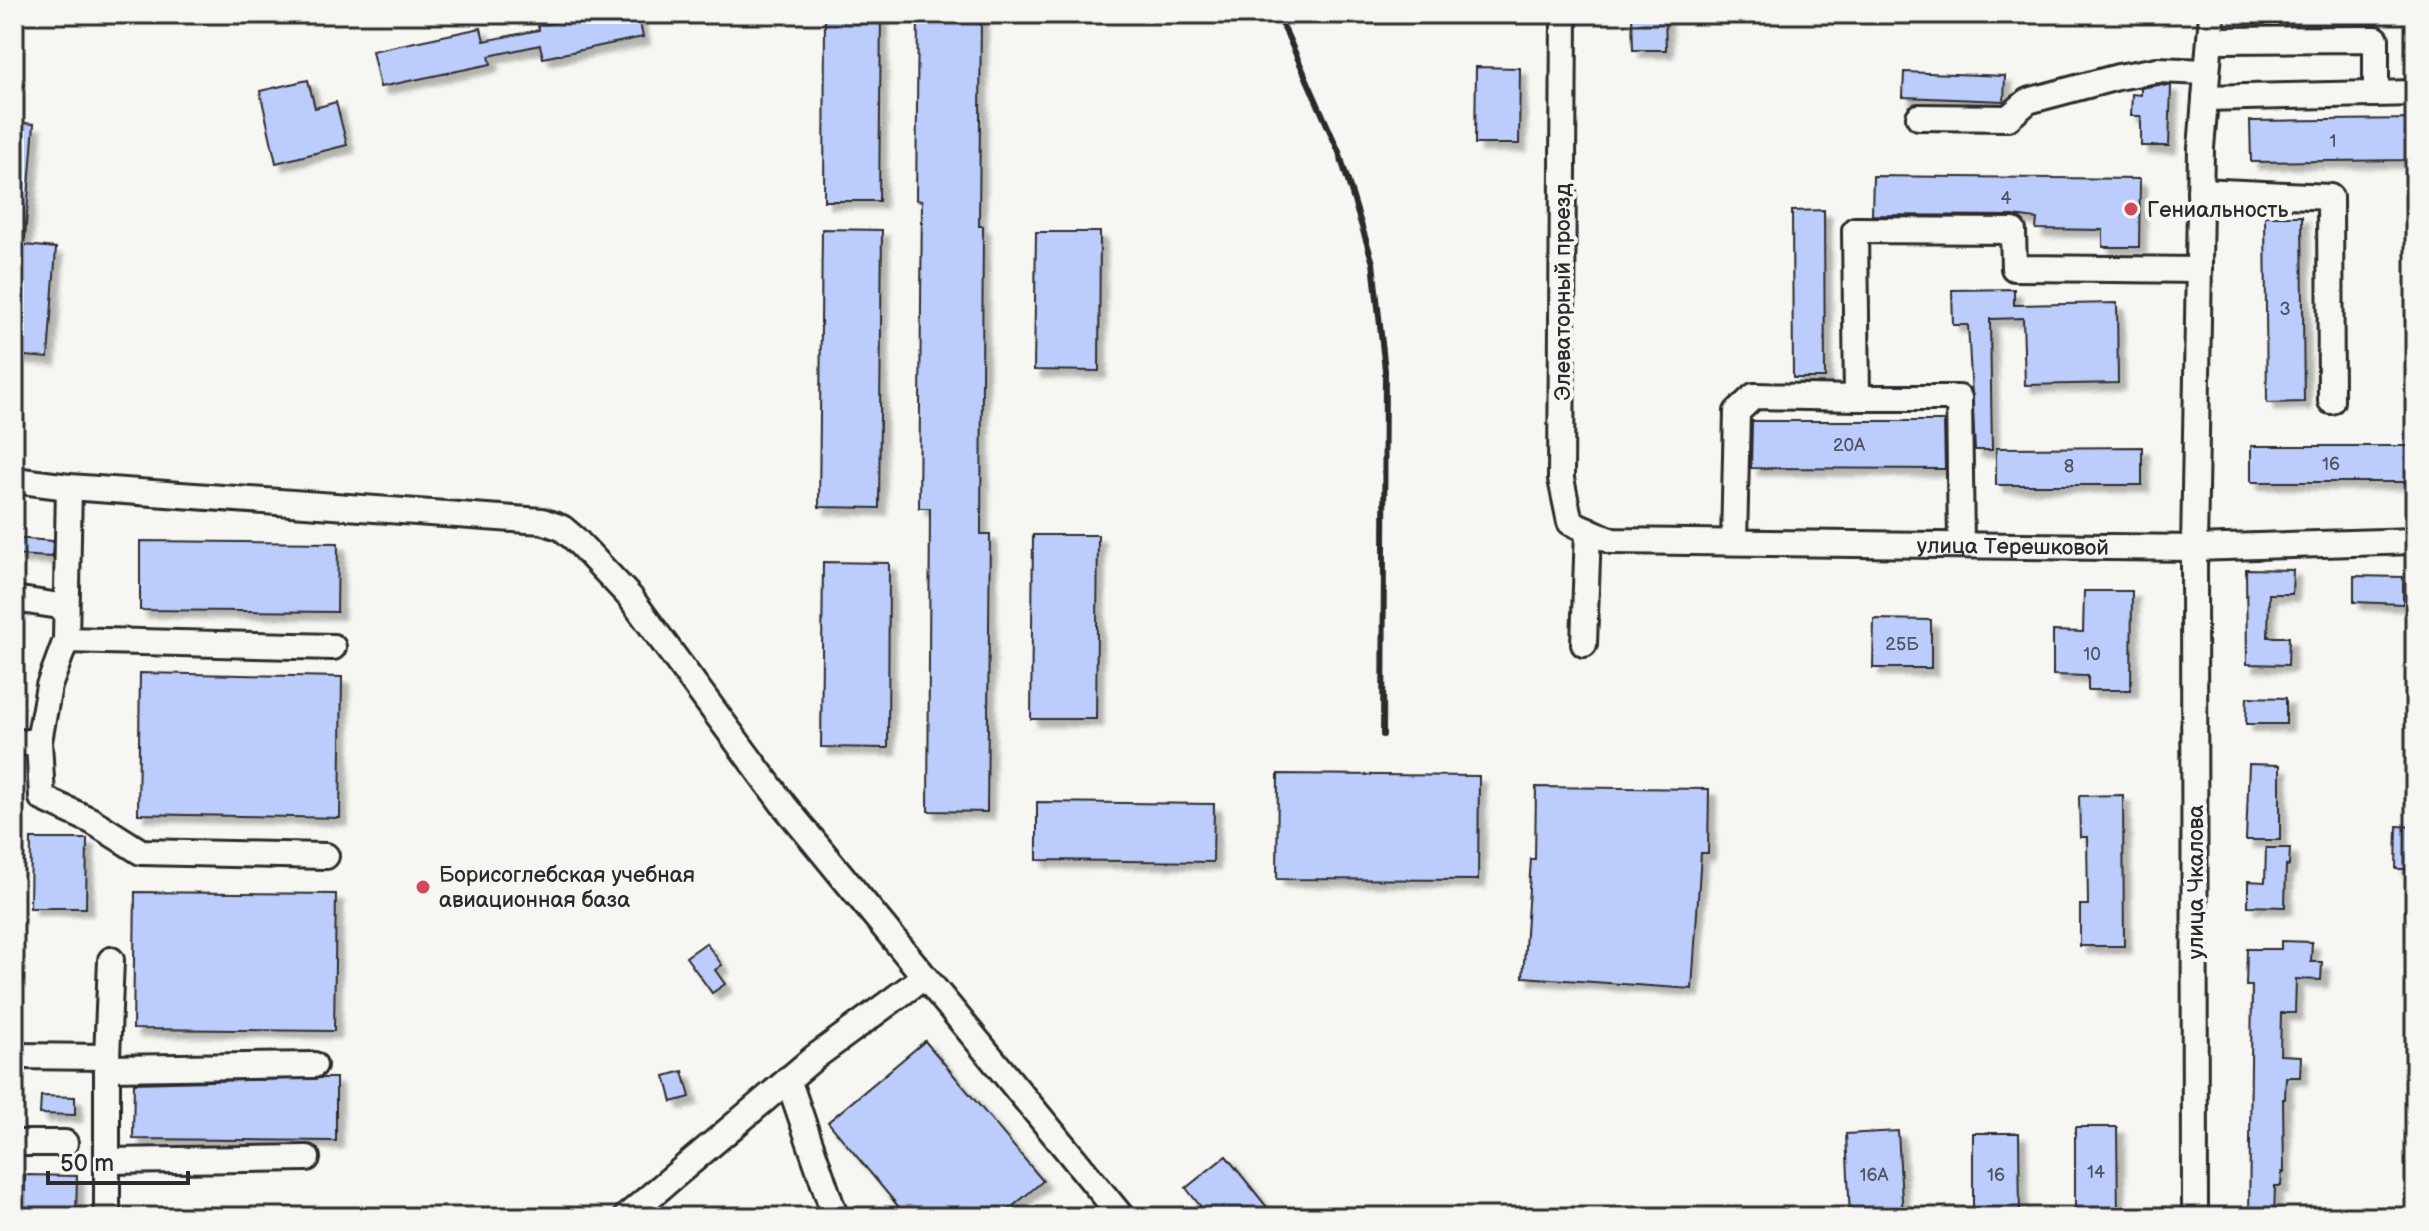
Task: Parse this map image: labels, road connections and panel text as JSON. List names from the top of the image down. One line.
{"streets":{"street":["Элеваторный проезд","улица Терешковой","улица Чкалова"]},"crossings":[["Элеваторный проезд","улица Терешковой"],["улица Терешковой","улица Чкалова"]],"places":["Гениальность","Борисоглебская учебная авиационная база"],"house_numbers":["1","4","3","20А","16","8","25Б","10","14","16А","16"],"scale_bar":"50 m"}
